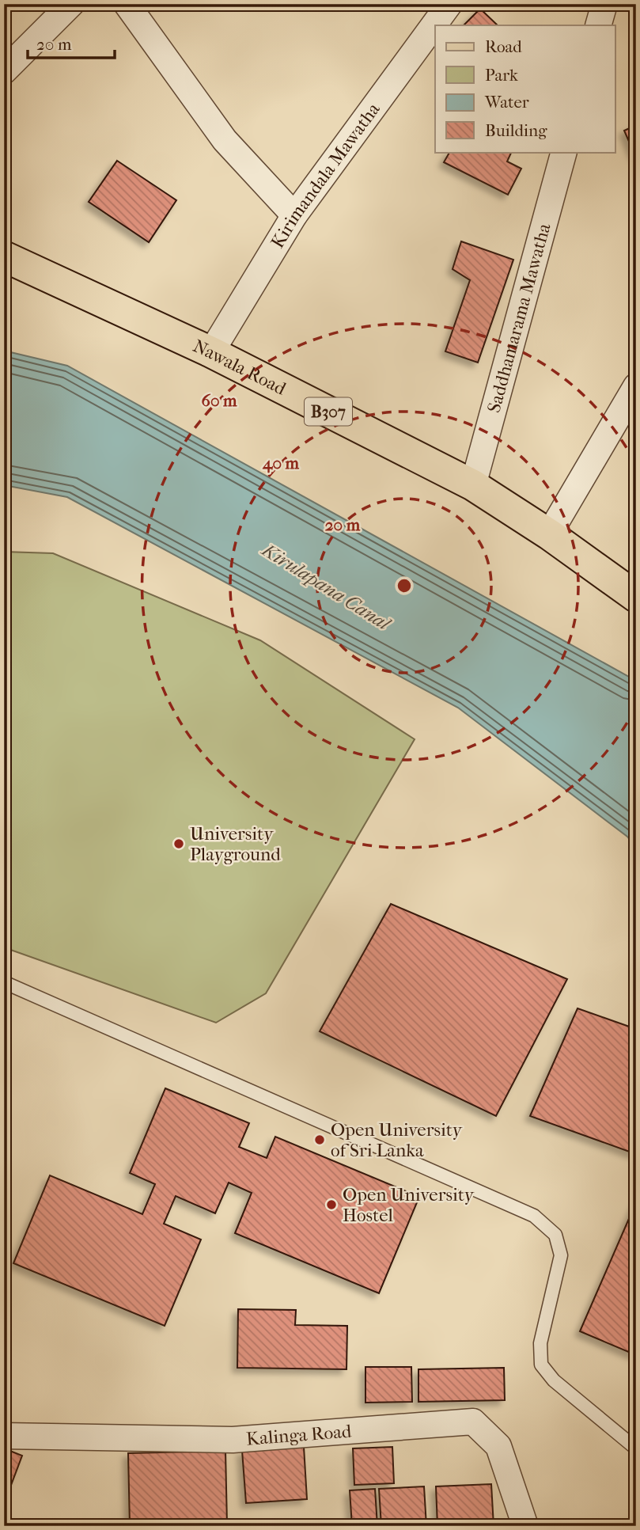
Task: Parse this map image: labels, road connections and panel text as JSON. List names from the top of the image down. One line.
{"streets":{"main road":["Nawala Road","B307"],"street":["Kirimandala Mawatha","Saddhamarama Mawatha","Kalinga Road"]},"crossings":[["Kirimandala Mawatha","Nawala Road"],["Saddhamarama Mawatha","Nawala Road"]],"water":["Kirulapana Canal"],"places":["University Playground","Open University of Sri Lanka","Open University Hostel"],"legend":["Road","Park","Water","Building"],"scale_bar":"20 m","rings":["60 m","40 m","20 m"]}
